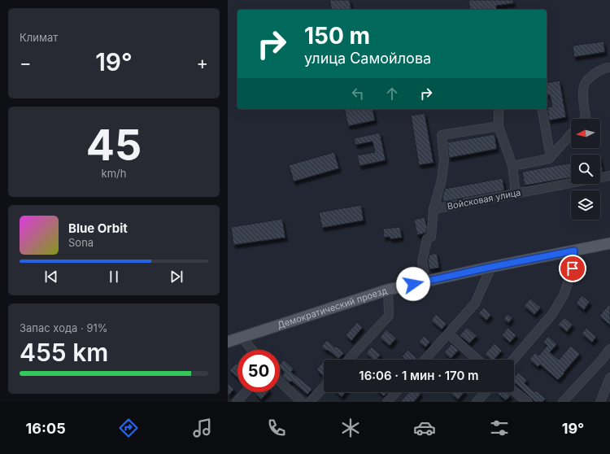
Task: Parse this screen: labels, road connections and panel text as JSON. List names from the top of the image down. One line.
{"streets":{"main road":["Демократический проезд"],"street":["Войсковая улица"]},"north":"left","page":{"tile":["Климат",["45","km/h"],["Запас хода · 91%","455 km"]],"turn":["150 m","улица Самойлова"],"heat":["−","19°","+"],"song":["Blue Orbit","Sona"],"limit":"50","trip":"16:06 · 1 мин · 170 m","tabs":["16:05","19°"]}}
